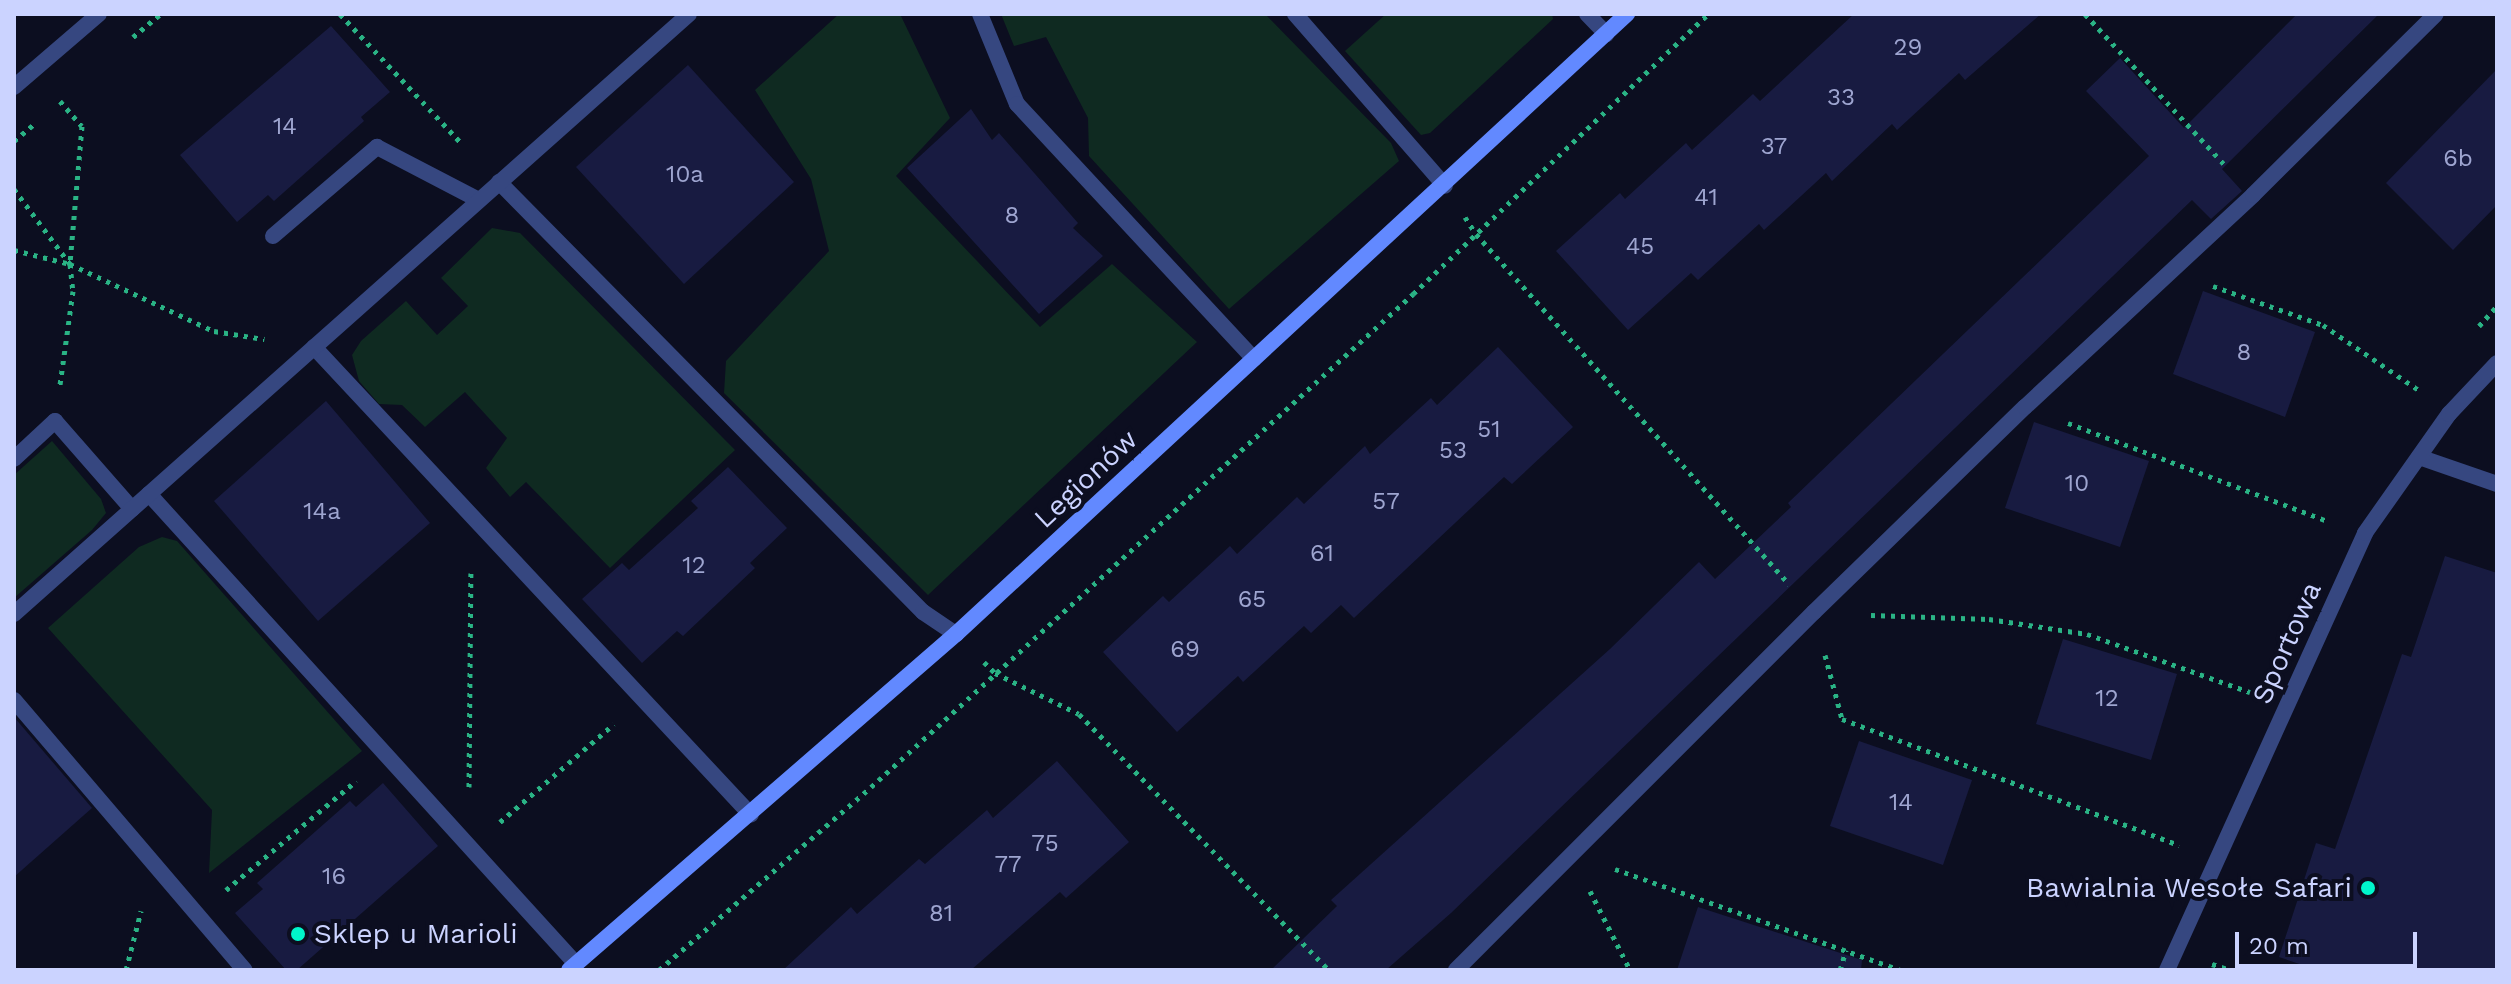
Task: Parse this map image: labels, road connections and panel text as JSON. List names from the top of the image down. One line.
{"streets":{"street":["Legionów","Sportowa"]},"places":["Bawialnia Wesołe Safari","Sklep u Marioli"],"house_numbers":["29","33","14","37","6b","10a","41","8","45","8","51","53","10","57","14a","61","12","65","69","12","14","75","77","16","81"],"scale_bar":"20 m"}
